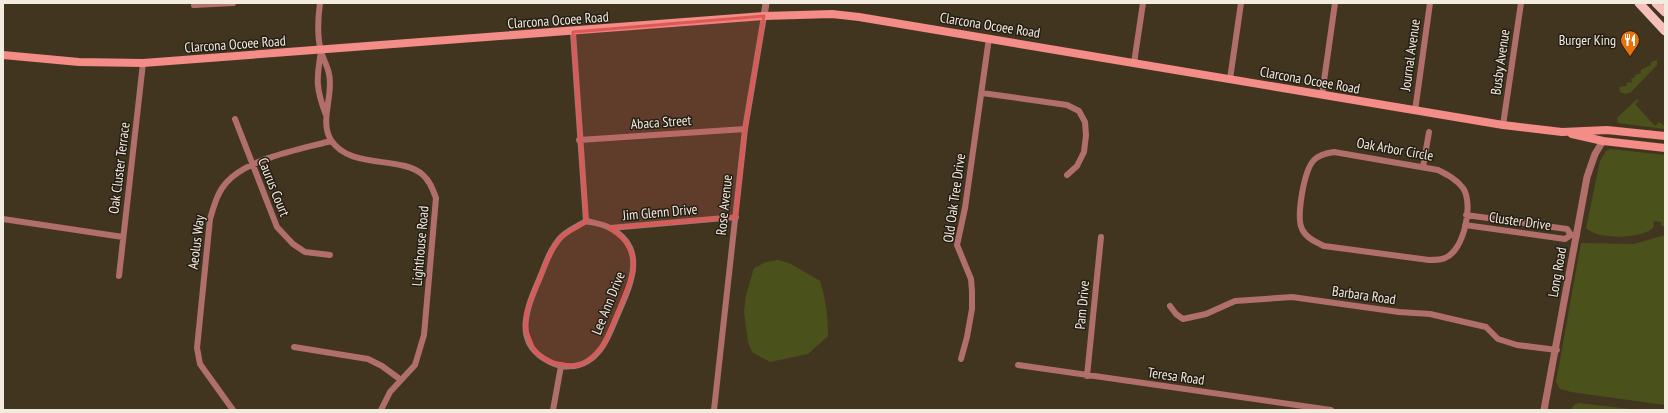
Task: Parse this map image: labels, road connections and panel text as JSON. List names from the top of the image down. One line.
{"streets":{"main road":["Clarcona Ocoee Road"],"street":["Journal Avenue","Busby Avenue","Abaca Street","Oak Arbor Circle","Oak Cluster Terrace","Caurus Court","Old Oak Tree Drive","Rose Avenue","Jim Glenn Drive","Cluster Drive","Aeolus Way","Lighthouse Road","Long Road","Barbara Road","Lee Ann Drive","Pam Drive","Teresa Road"]},"crossings":[["Clarcona Ocoee Road","Journal Avenue"],["Clarcona Ocoee Road","Busby Avenue"],["Clarcona Ocoee Road","Oak Cluster Terrace"],["Clarcona Ocoee Road","Old Oak Tree Drive"],["Clarcona Ocoee Road","Rose Avenue"],["Clarcona Ocoee Road","Long Road"],["Abaca Street","Rose Avenue"],["Oak Arbor Circle","Cluster Drive"],["Caurus Court","Aeolus Way"],["Rose Avenue","Jim Glenn Drive"],["Jim Glenn Drive","Lee Ann Drive"],["Cluster Drive","Long Road"],["Aeolus Way","Lighthouse Road"],["Long Road","Barbara Road"],["Pam Drive","Teresa Road"]],"places":{"restaurant":["Burger King"]}}
